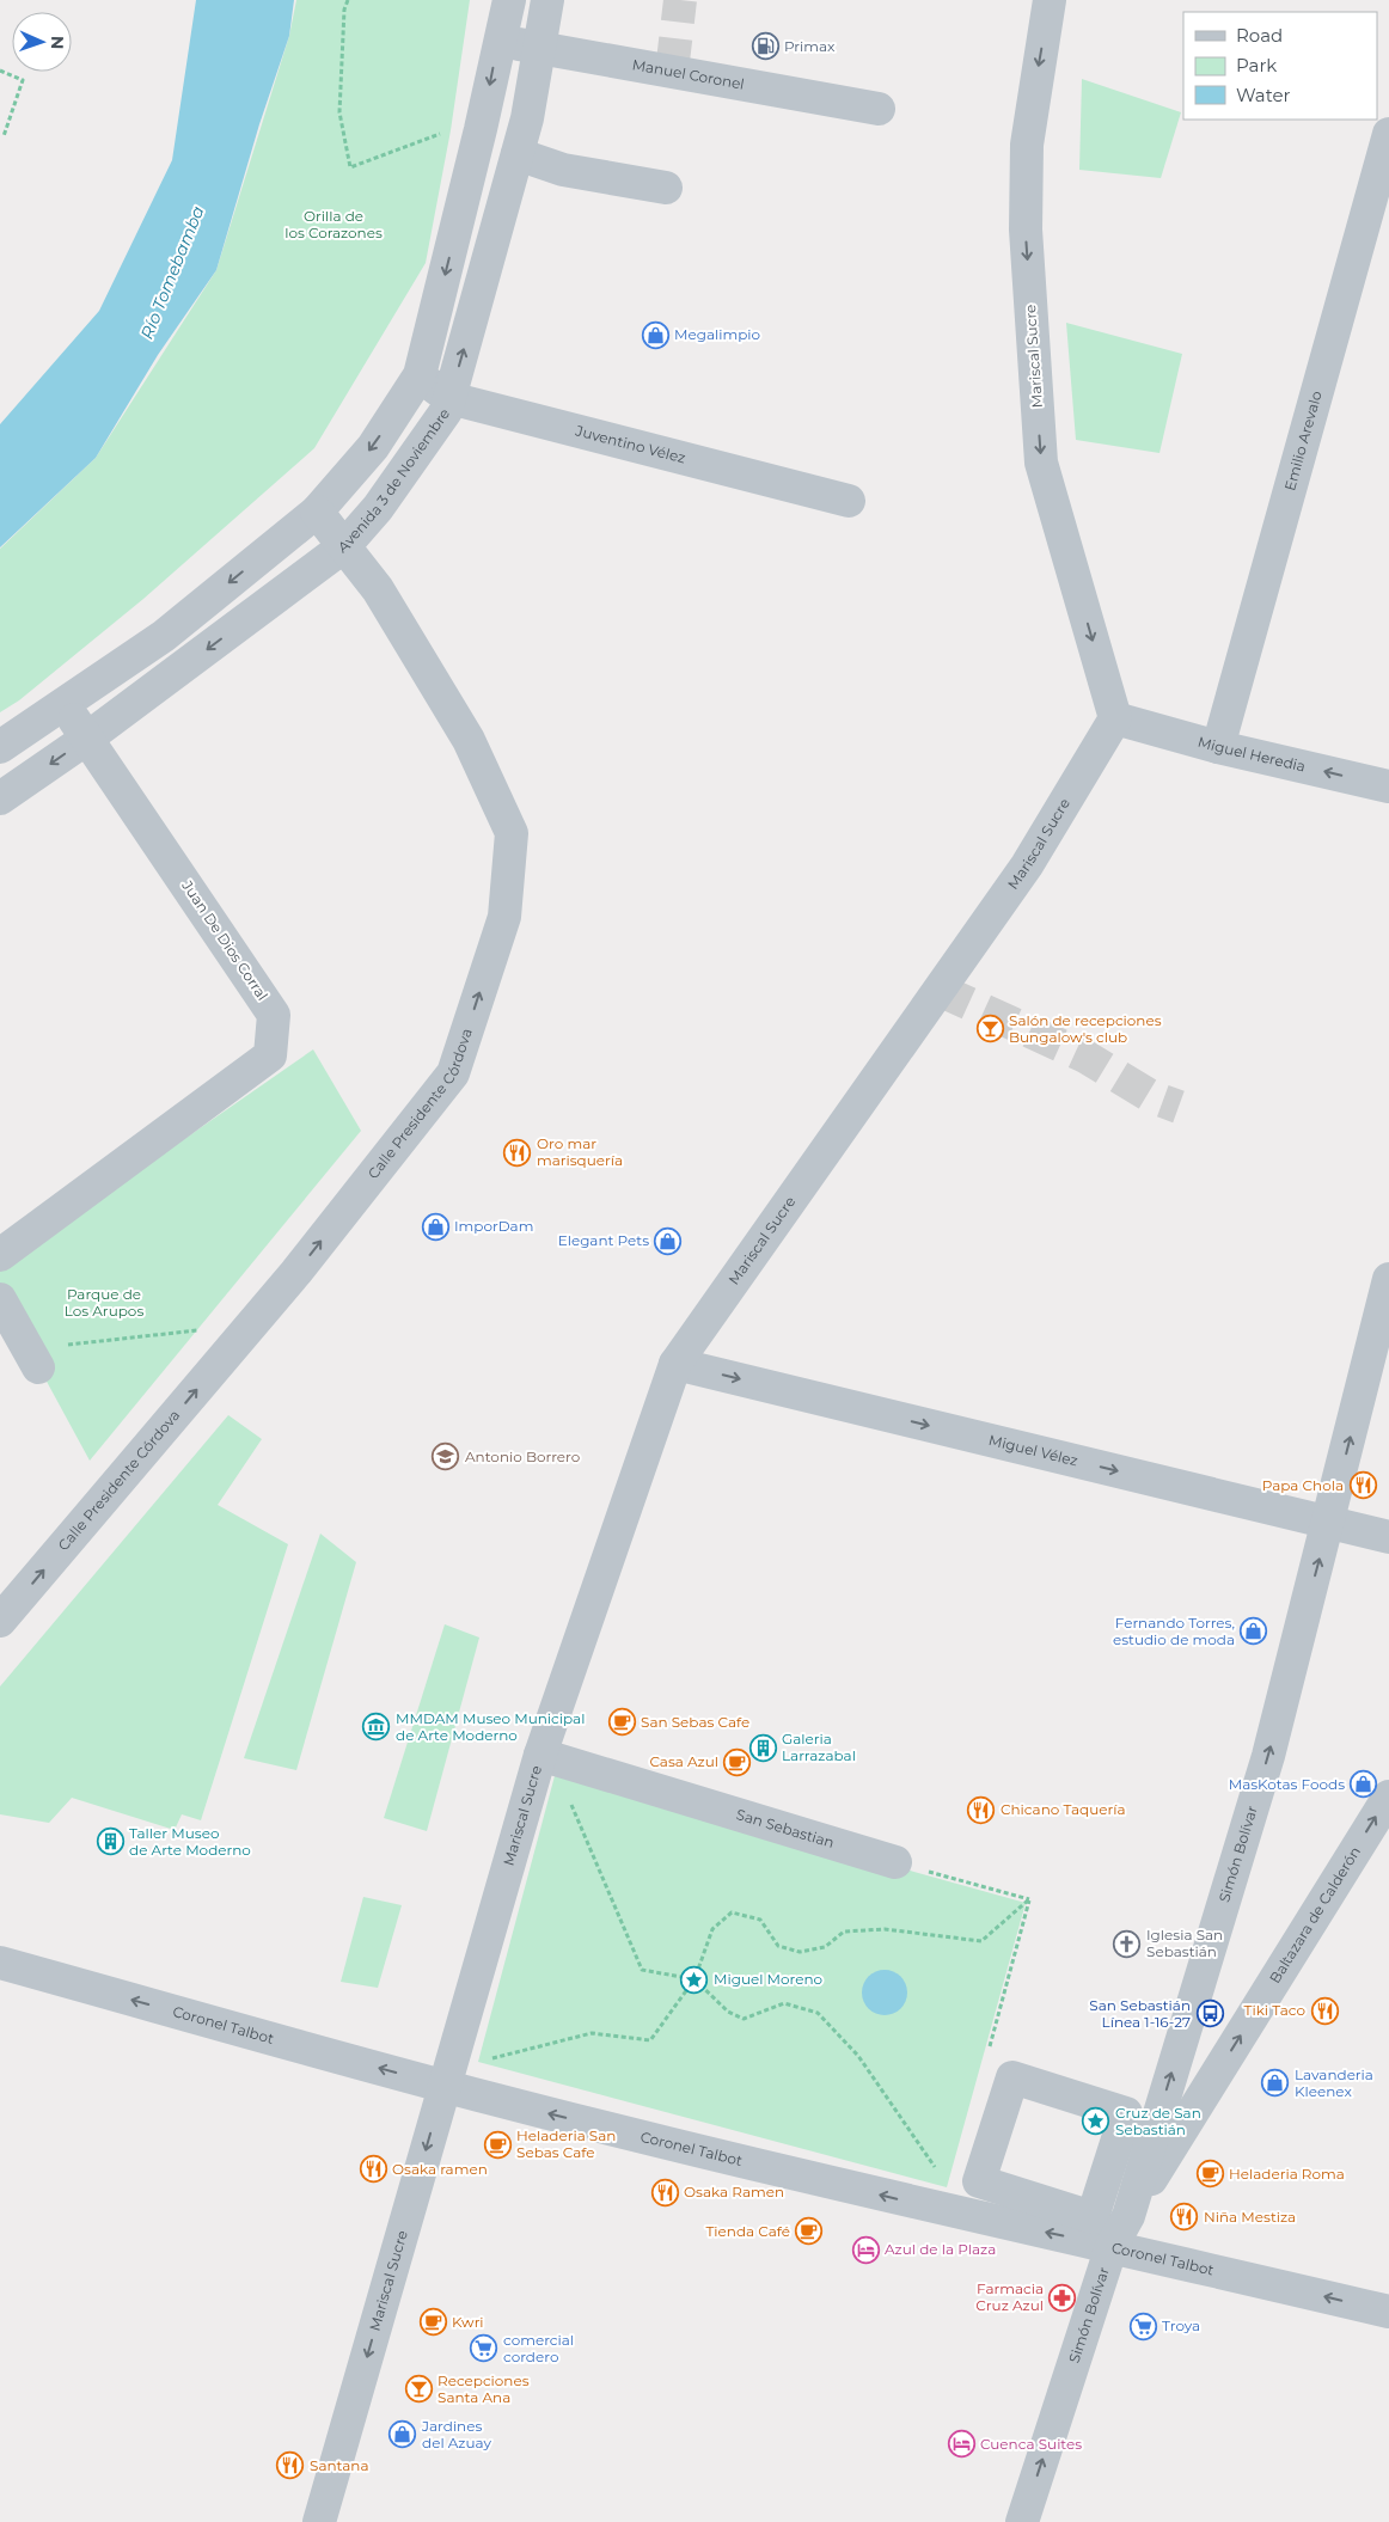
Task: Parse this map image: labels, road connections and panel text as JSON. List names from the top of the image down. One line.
{"streets":{"street":["Manuel Coronel","Mariscal Sucre","Emilio Arevalo","Juventino Vélez","Avenida 3 de Noviembre","Miguel Heredia","Juan De Dios Corral","Calle Presidente Córdova","Miguel Vélez","San Sebastian","Simón Bolívar","Baltazara de Calderón","Coronel Talbot"]},"crossings":[["Manuel Coronel","Avenida 3 de Noviembre"],["Mariscal Sucre","Miguel Heredia"],["Mariscal Sucre","Miguel Vélez"],["Mariscal Sucre","San Sebastian"],["Mariscal Sucre","Coronel Talbot"],["Emilio Arevalo","Miguel Heredia"],["Juventino Vélez","Avenida 3 de Noviembre"],["Avenida 3 de Noviembre","Juan De Dios Corral"],["Avenida 3 de Noviembre","Calle Presidente Córdova"],["Miguel Vélez","Simón Bolívar"],["Simón Bolívar","Baltazara de Calderón"],["Simón Bolívar","Coronel Talbot"]],"one_way":["Mariscal Sucre","Miguel Heredia","Calle Presidente Córdova","Miguel Vélez","Simón Bolívar","Baltazara de Calderón","Coronel Talbot"],"water":["Río Tomebamba"],"parks":["Orilla de los Corazones","Parque de Los Arupos"],"places":{"fuel station":["Primax"],"shop":["Megalimpio","ImporDam","Elegant Pets","Fernando Torres, estudio de moda","MasKotas Foods","Lavanderia Kleenex","Jardines del Azuay"],"bar":["Salón de recepciones Bungalow's club","Recepciones Santa Ana"],"restaurant":["Oro mar marisquería","Papa Chola","Chicano Taquería","Tiki Taco","Osaka ramen","Osaka Ramen","Niña Mestiza","Santana"],"school or university":["Antonio Borrero"],"cafe":["San Sebas Cafe","Casa Azul","Heladeria San Sebas Cafe","Heladeria Roma","Tienda Café","Kwri"],"museum":["MMDAM Museo Municipal de Arte Moderno"],"building":["Galeria Larrazabal","Taller Museo de Arte Moderno"],"church":["Iglesia San Sebastián"],"place":["Miguel Moreno","Cruz de San Sebastián"],"bus stop":["San Sebastián Línea 1-16-27"],"hotel":["Azul de la Plaza","Cuenca Suites"],"pharmacy":["Farmacia Cruz Azul"],"supermarket":["Troya","comercial cordero"]},"legend":["Road","Park","Water"],"north":"right"}
